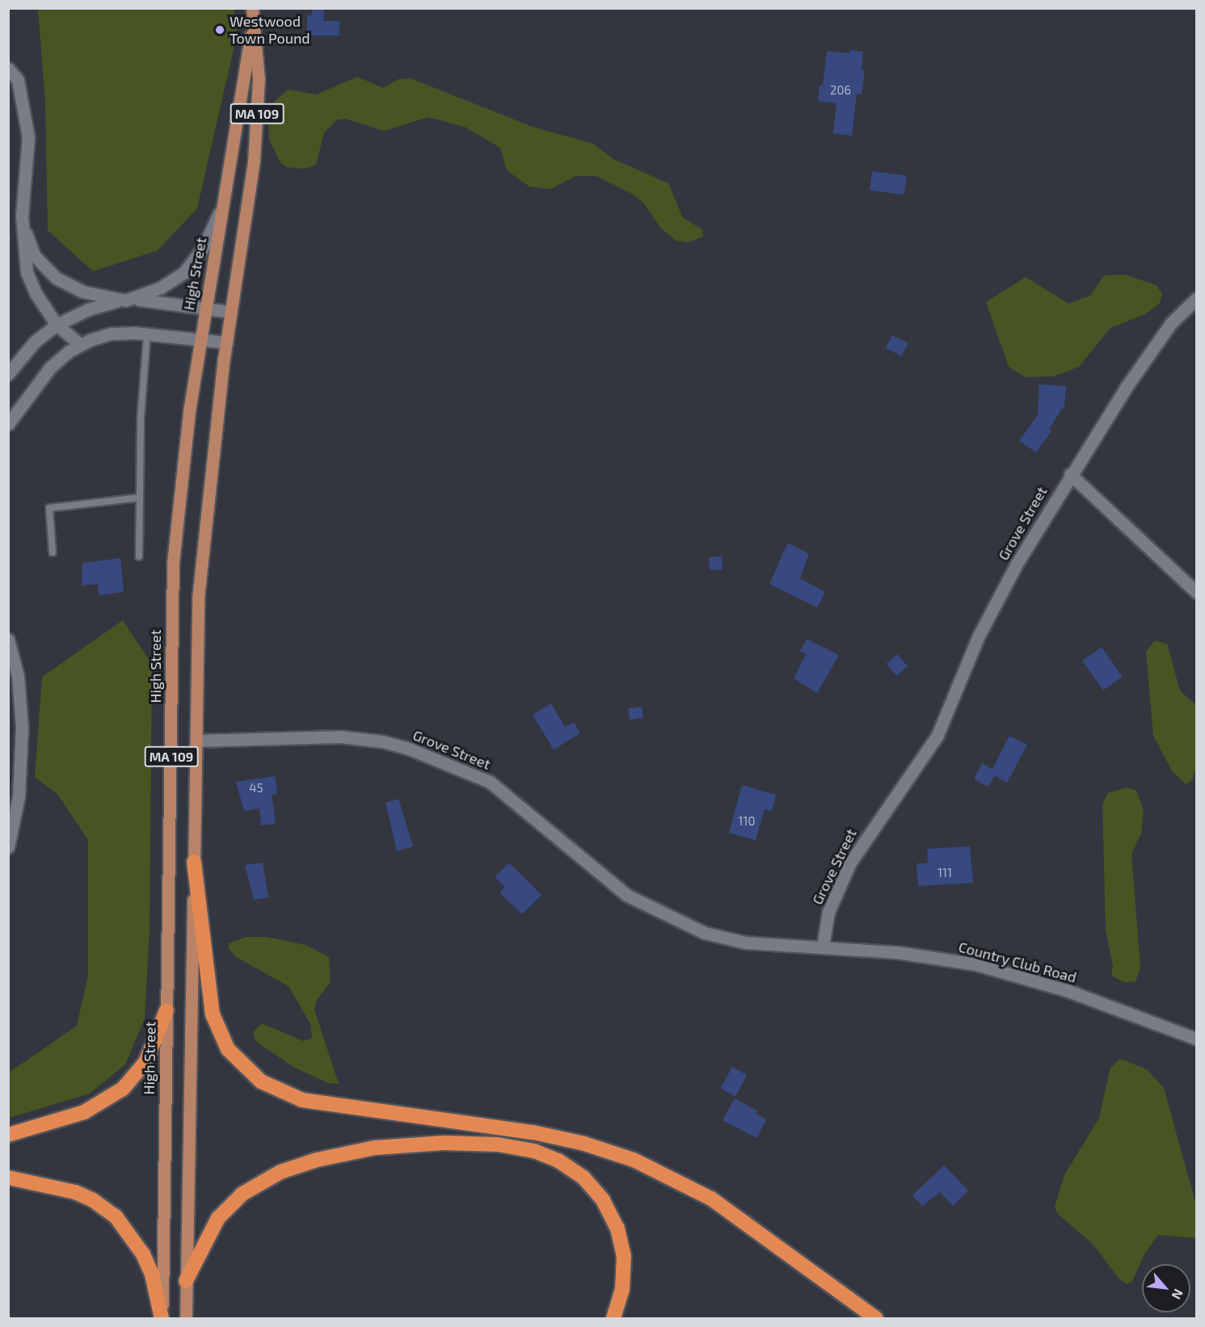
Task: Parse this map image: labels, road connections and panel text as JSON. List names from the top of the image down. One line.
{"streets":{"main road":["MA 109","High Street"],"street":["Grove Street","Country Club Road"]},"crossings":[["High Street","Grove Street"],["Grove Street","Country Club Road"]],"places":["Westwood Town Pound"],"house_numbers":["206","45","110","111"],"north":"bottom right"}
